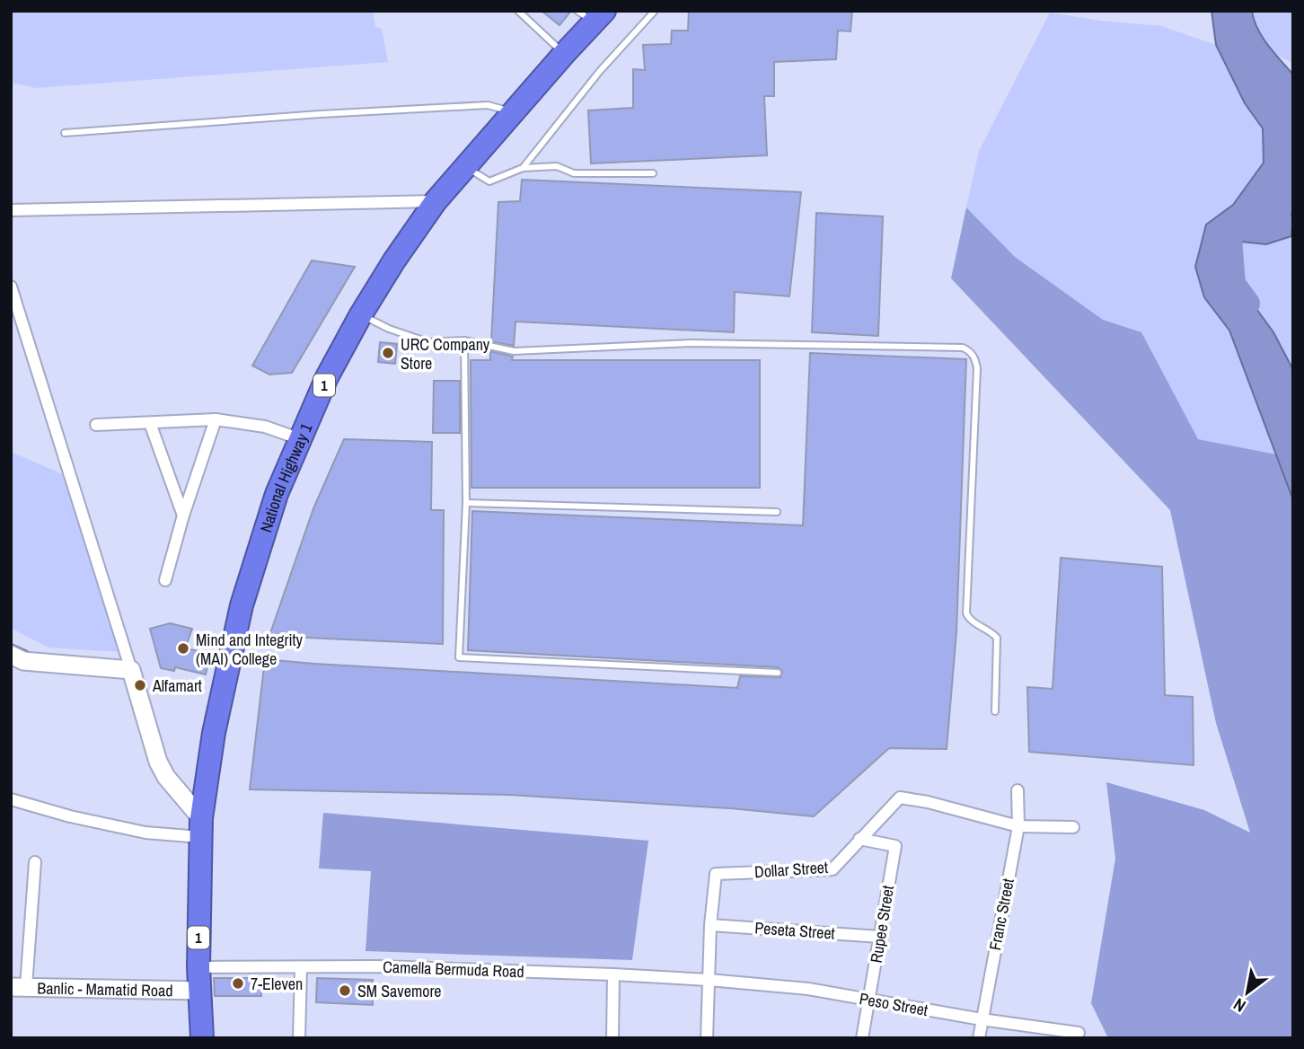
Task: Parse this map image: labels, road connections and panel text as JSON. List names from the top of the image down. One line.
{"streets":{"highway":["1","National Highway 1"],"street":["Dollar Street","Franc Street","Rupee Street","Peseta Street","Camella Bermuda Road","Banlic - Mamatid Road","Peso Street"]},"crossings":[["National Highway 1","Camella Bermuda Road"],["National Highway 1","Banlic - Mamatid Road"],["Dollar Street","Franc Street"],["Dollar Street","Rupee Street"],["Dollar Street","Peseta Street"],["Dollar Street","Camella Bermuda Road"],["Dollar Street","Peso Street"],["Franc Street","Peso Street"],["Rupee Street","Peseta Street"],["Rupee Street","Peso Street"],["Camella Bermuda Road","Peso Street"]],"places":["URC Company Store","Mind and Integrity (MAI) College","Alfamart","7-Eleven","SM Savemore"],"north":"bottom left"}
